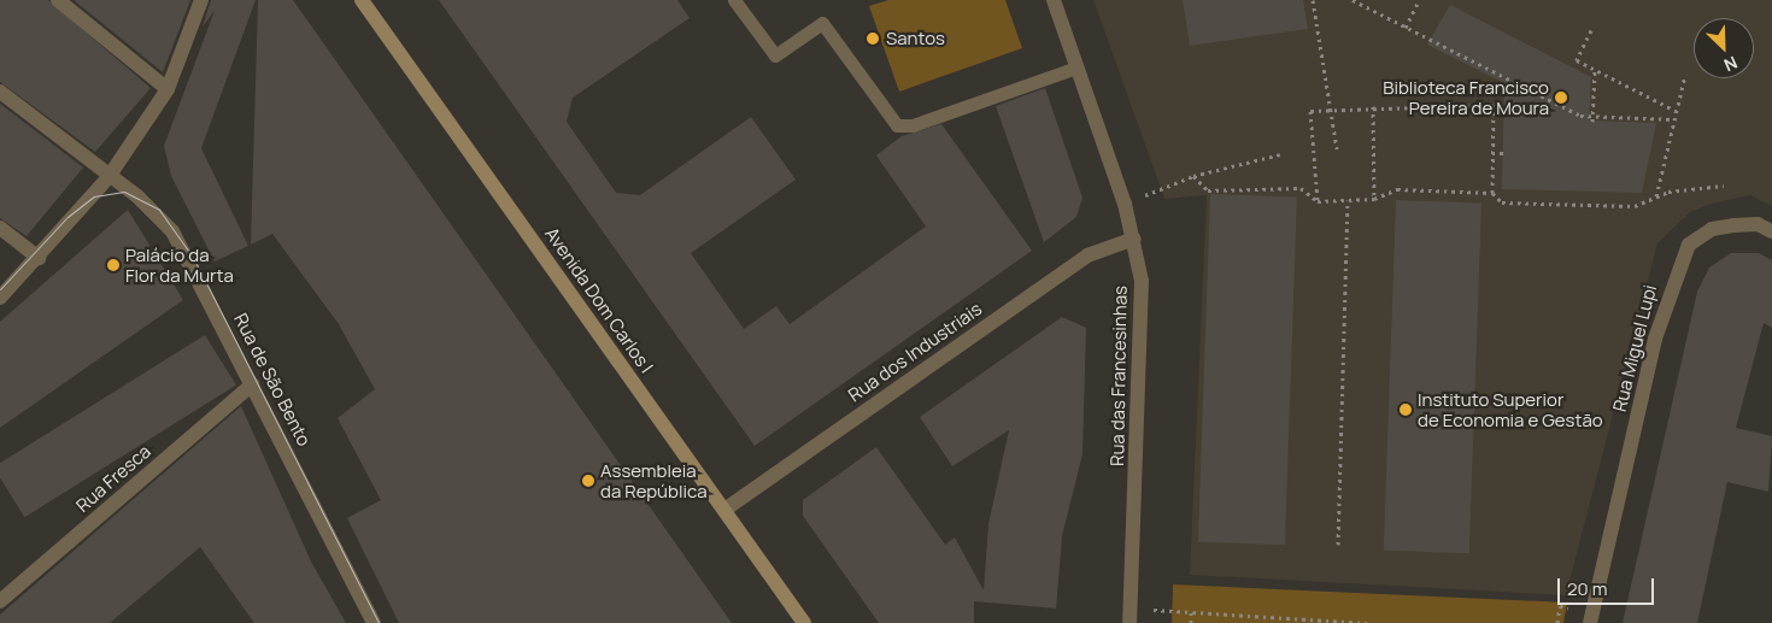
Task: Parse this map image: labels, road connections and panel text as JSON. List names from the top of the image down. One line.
{"streets":{"main road":["Avenida Dom Carlos I"],"street":["Rua Miguel Lupi","Rua dos Industriais","Rua das Francesinhas","Rua de São Bento","Rua Fresca"]},"crossings":[["Avenida Dom Carlos I","Rua dos Industriais"],["Rua dos Industriais","Rua das Francesinhas"],["Rua de São Bento","Rua Fresca"]],"places":["Santos","Biblioteca Francisco Pereira de Moura","Palácio da Flor da Murta","Instituto Superior de Economia e Gestão","Assembleia da República"],"scale_bar":"20 m","north":"bottom right"}
